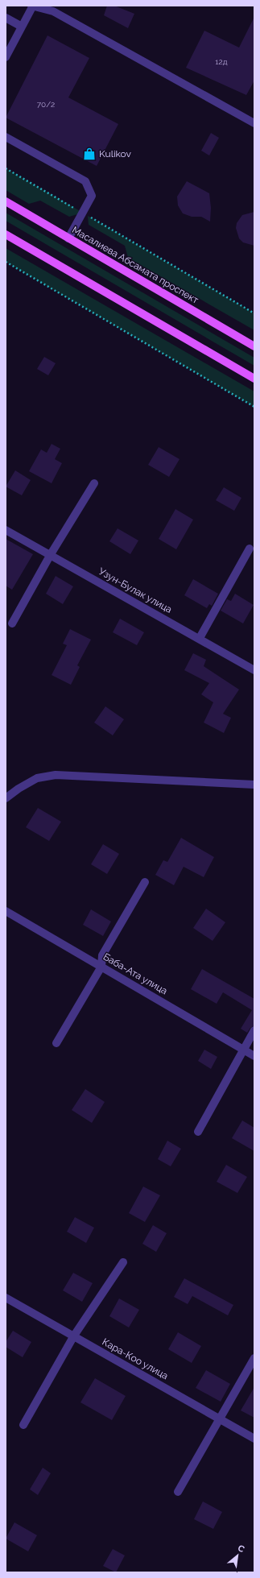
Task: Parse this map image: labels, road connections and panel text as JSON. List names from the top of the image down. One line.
{"streets":{"main road":["Масалиева Абсамата проспект"],"street":["Узун-Булак улица","Баба-Ата улица","Кара-Коо улица"]},"places":{"shop":["Kulikov"]},"house_numbers":["12д","70/2"],"north":"top right"}
